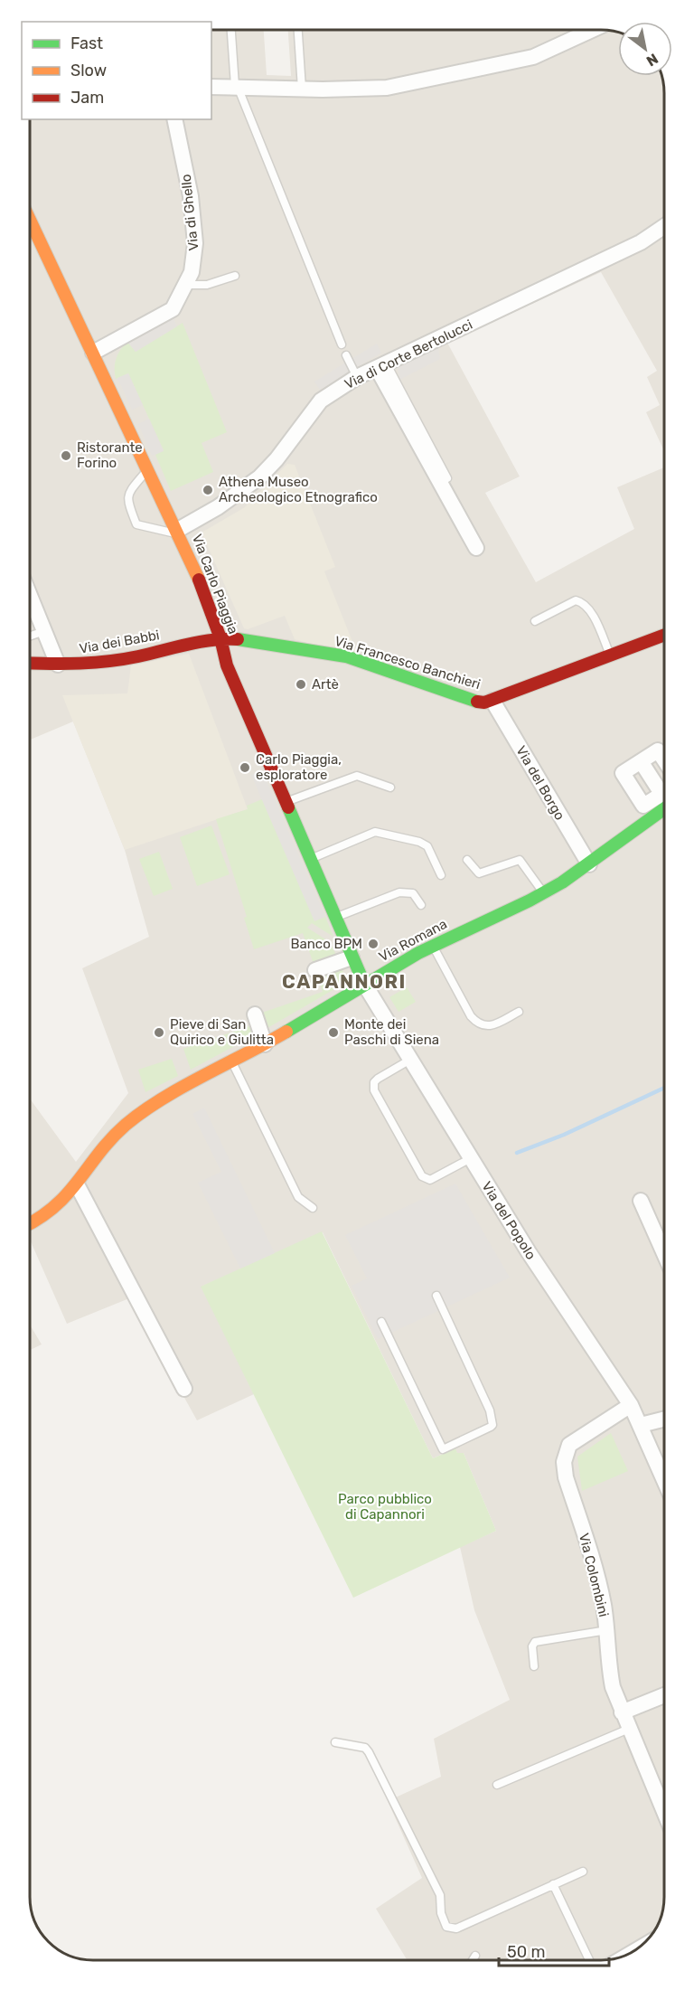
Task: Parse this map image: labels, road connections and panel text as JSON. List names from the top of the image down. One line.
{"streets":{"street":["Via di Ghello","Via di Corte Bertolucci","Via Carlo Piaggia","Via dei Babbi","Via Francesco Banchieri","Via del Borgo","Via Romana","Via del Popolo","Via Colombini"]},"crossings":[["Via di Ghello","Via Carlo Piaggia"],["Via di Corte Bertolucci","Via Carlo Piaggia"],["Via Carlo Piaggia","Via dei Babbi"],["Via Carlo Piaggia","Via Francesco Banchieri"],["Via Carlo Piaggia","Via Romana"],["Via Carlo Piaggia","Via del Popolo"],["Via dei Babbi","Via Francesco Banchieri"],["Via Francesco Banchieri","Via del Borgo"],["Via del Borgo","Via Romana"],["Via Romana","Via del Popolo"],["Via del Popolo","Via Colombini"]],"districts":["CAPANNORI"],"parks":["Parco pubblico di Capannori"],"places":["Ristorante Forino","Athena Museo Archeologico Etnografico","Artè","Carlo Piaggia, esploratore","Banco BPM","Pieve di San Quirico e Giulitta","Monte dei Paschi di Siena"],"legend":["Fast","Slow","Jam"],"scale_bar":"50 m","north":"bottom right"}
